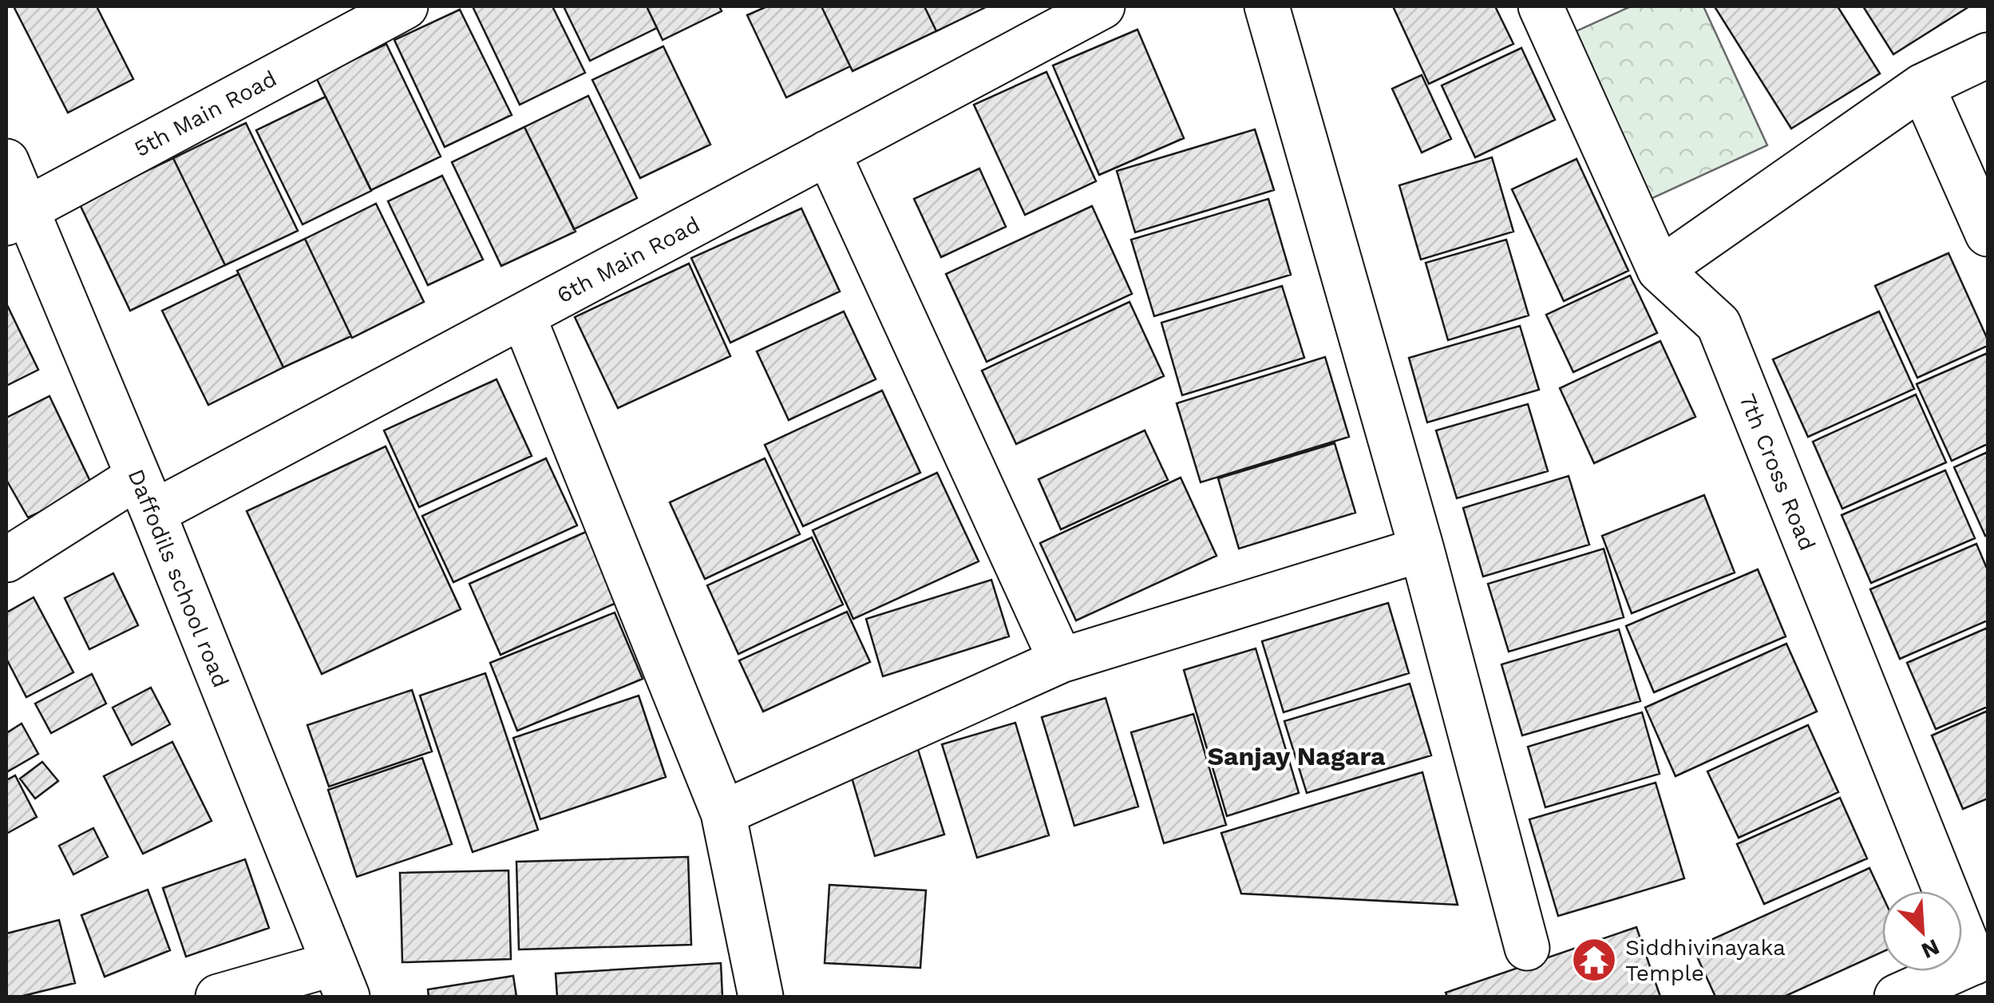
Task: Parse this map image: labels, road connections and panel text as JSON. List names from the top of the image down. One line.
{"streets":{"street":["5th Main Road","6th Main Road","7th Cross Road","Daffodils school road"]},"crossings":[["5th Main Road","Daffodils school road"],["6th Main Road","Daffodils school road"]],"districts":["Sanjay Nagara"],"places":{"temple":["Siddhivinayaka Temple"]},"north":"bottom right"}
